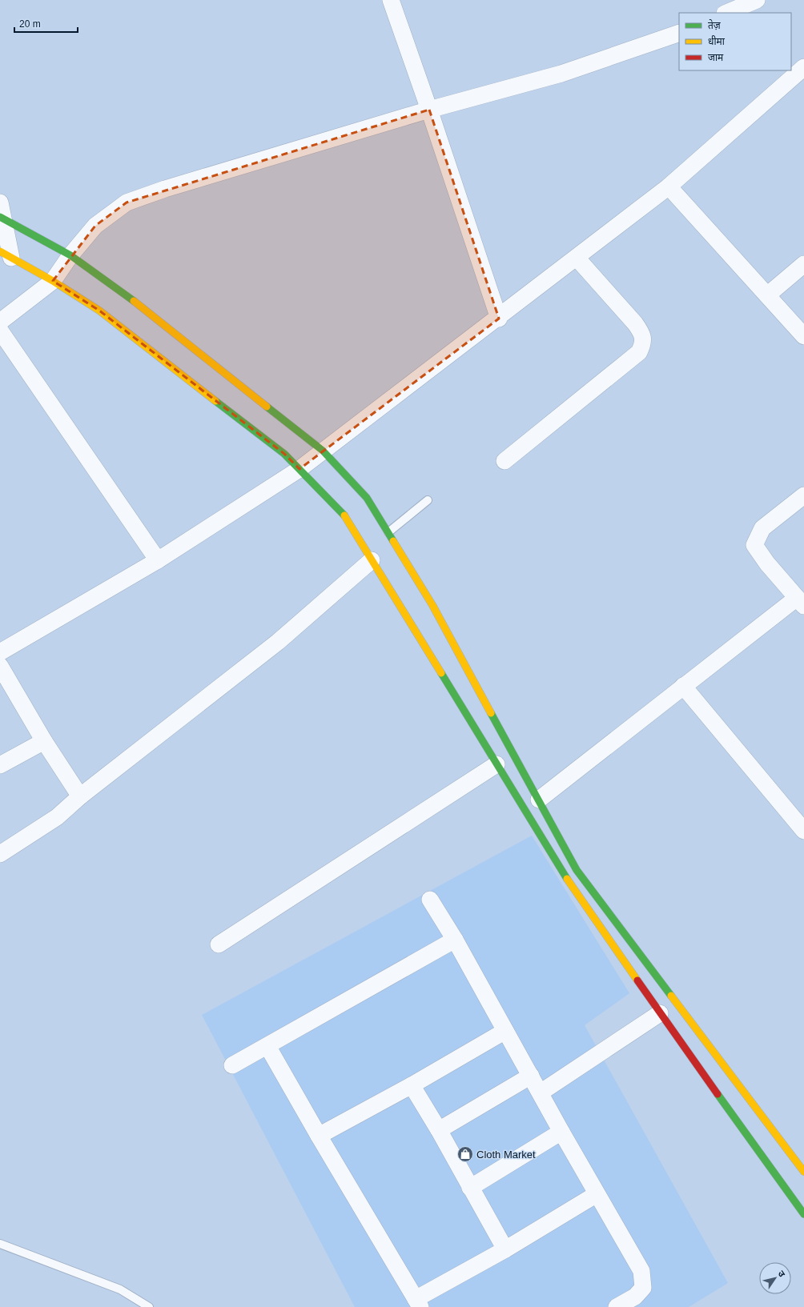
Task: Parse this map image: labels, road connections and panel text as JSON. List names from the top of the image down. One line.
{"places":{"shop":["Cloth Market"]},"legend":["तेज़","धीमा","जाम"],"scale_bar":"20 m","north":"top right"}
